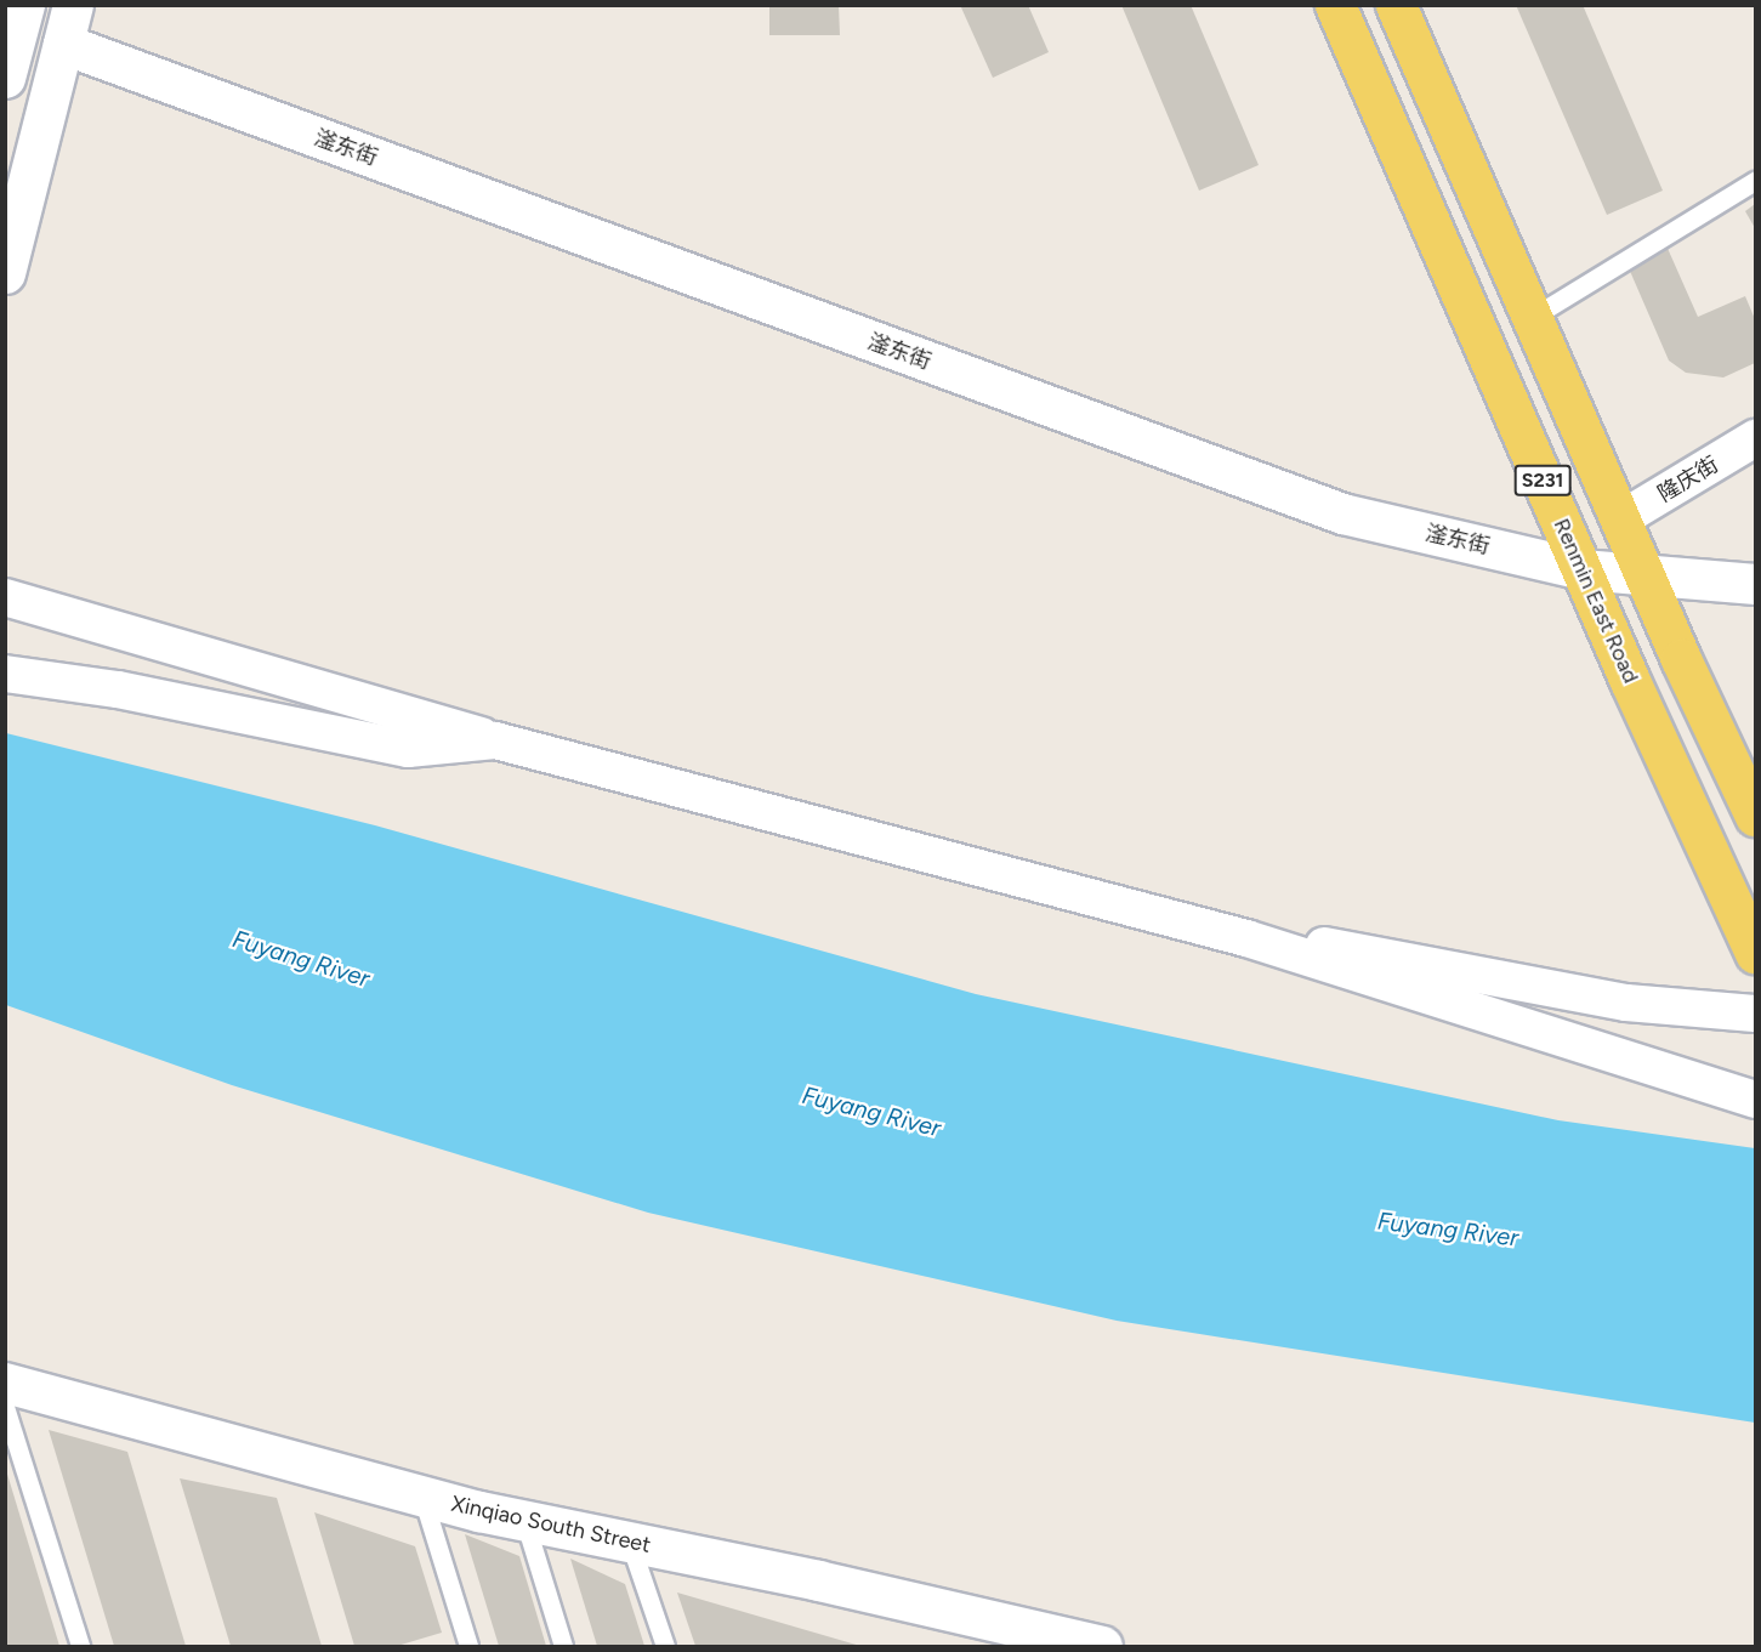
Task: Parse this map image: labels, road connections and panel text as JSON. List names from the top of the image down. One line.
{"streets":{"main road":["S231","Renmin East Road"],"street":["滏东街","隆庆街","Xinqiao South Street"]},"crossings":[["滏东街","S231"],["滏东街","Renmin East Road"],["隆庆街","S231"]],"water":["Fuyang River"]}
